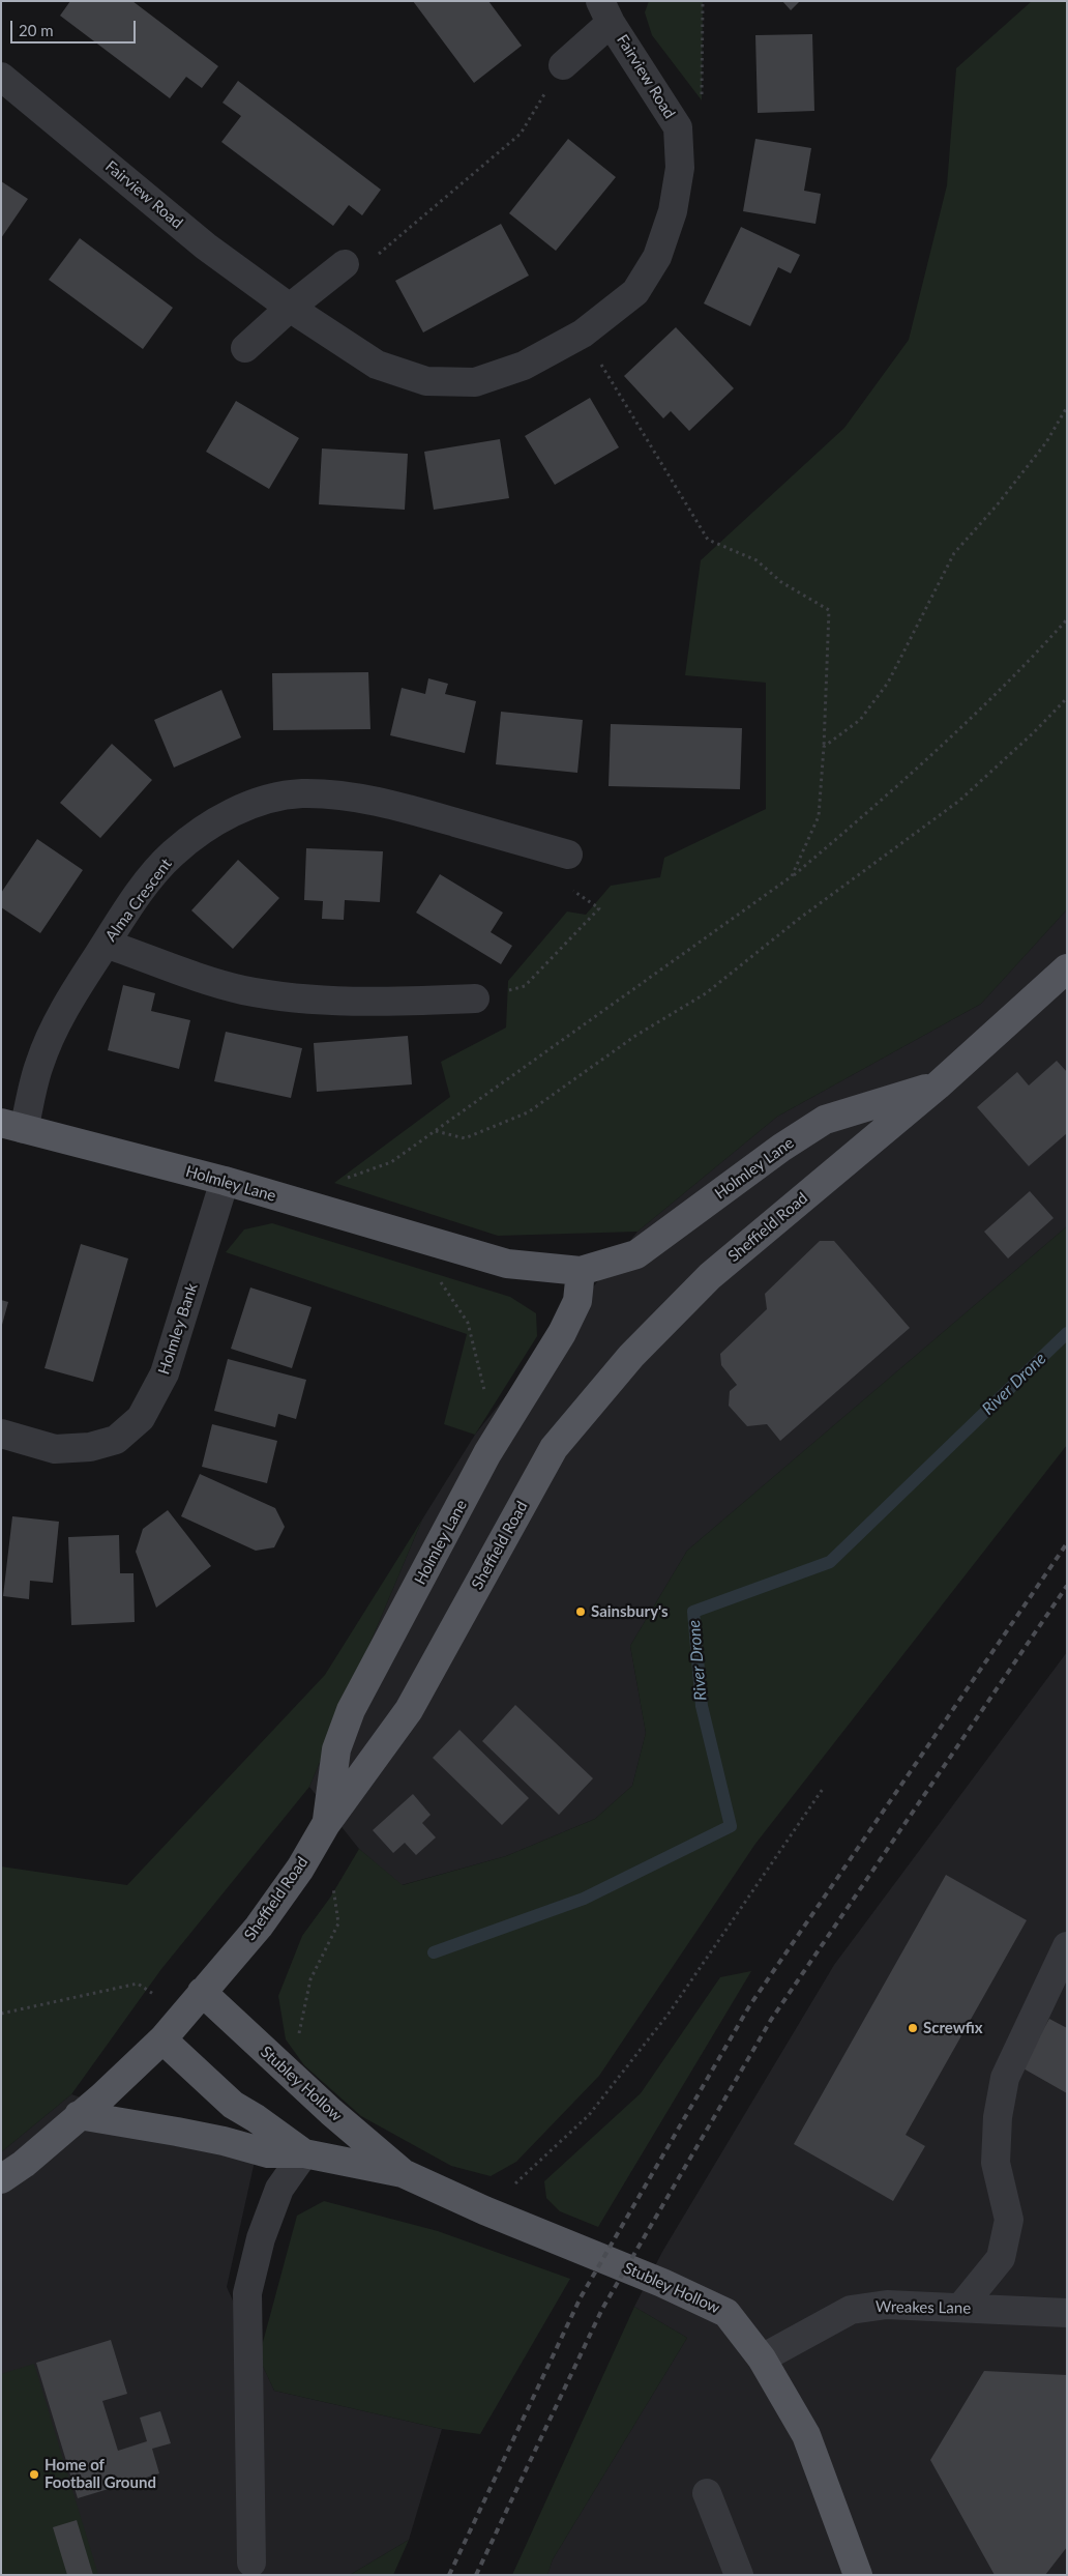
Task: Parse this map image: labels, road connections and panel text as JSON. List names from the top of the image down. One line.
{"streets":{"main road":["Holmley Lane","Sheffield Road","Stubley Hollow"],"street":["Fairview Road","Alma Crescent","Holmley Bank","Wreakes Lane"]},"crossings":[["Alma Crescent","Holmley Lane"],["Holmley Lane","Sheffield Road"],["Holmley Lane","Holmley Bank"],["Sheffield Road","Stubley Hollow"],["Stubley Hollow","Wreakes Lane"]],"water":["River Drone"],"places":["Sainsbury's","Screwfix","Home of Football Ground"],"scale_bar":"20 m"}
